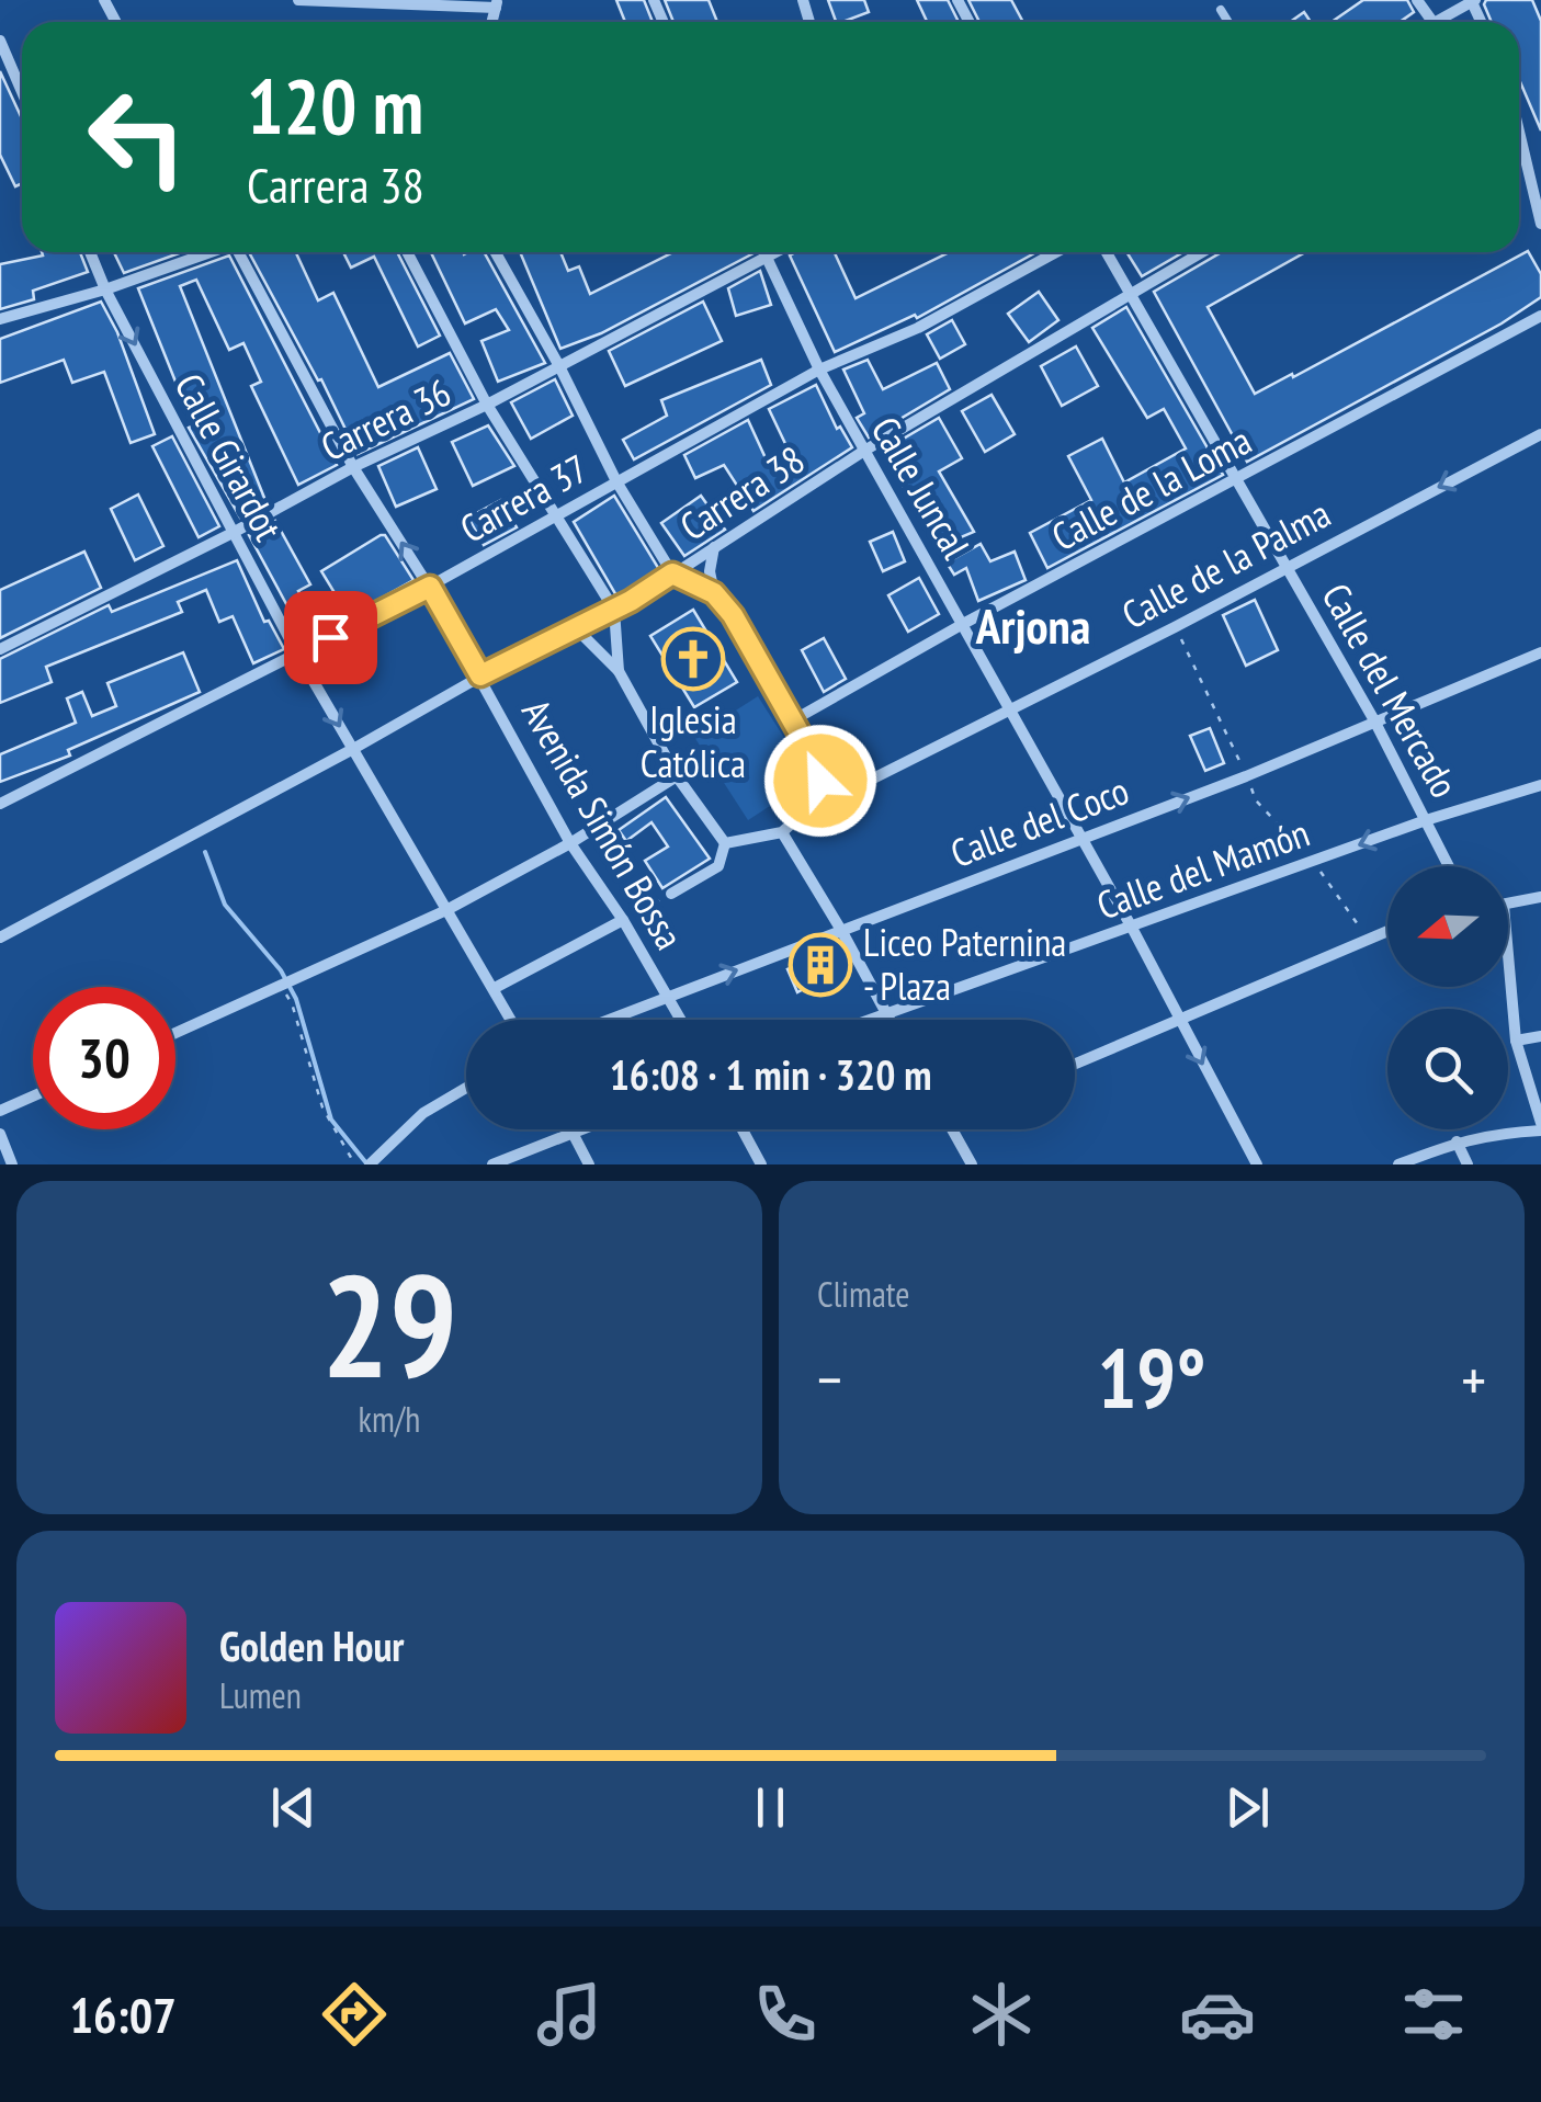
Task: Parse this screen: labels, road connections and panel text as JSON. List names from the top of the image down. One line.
{"streets":{"street":["Carrera 36","Calle Girardot","Calle Juncal","Calle de la Loma","Carrera 38","Carrera 37","Calle de la Palma","Calle del Mercado","Calle del Coco","Avenida Simón Bossa","Calle del Mamón"]},"crossings":[["Carrera 36","Calle Girardot"],["Carrera 36","Calle Juncal"],["Carrera 36","Avenida Simón Bossa"],["Calle Girardot","Carrera 38"],["Calle Girardot","Carrera 37"],["Calle Juncal","Calle de la Loma"],["Calle Juncal","Carrera 38"],["Calle Juncal","Carrera 37"],["Calle Juncal","Calle de la Palma"],["Calle Juncal","Calle del Coco"],["Calle Juncal","Calle del Mamón"],["Calle de la Loma","Calle del Mercado"],["Carrera 38","Calle del Mercado"],["Carrera 38","Avenida Simón Bossa"],["Carrera 37","Avenida Simón Bossa"],["Calle de la Palma","Calle del Mercado"],["Calle del Mercado","Calle del Coco"],["Calle del Mercado","Calle del Mamón"],["Calle del Coco","Avenida Simón Bossa"]],"one_way":["Calle Girardot","Calle de la Palma","Calle del Coco"],"districts":["Arjona"],"places":{"church":["Iglesia Católica"],"building":["Liceo Paternina - Plaza"]},"north":"left","page":{"turn":["120 m","Carrera 38"],"limit":"30","trip":"16:08 · 1 min · 320 m","tile":[["29","km/h"],"Climate"],"heat":["−","19°","+"],"song":["Golden Hour","Lumen"],"tabs":"16:07"}}
